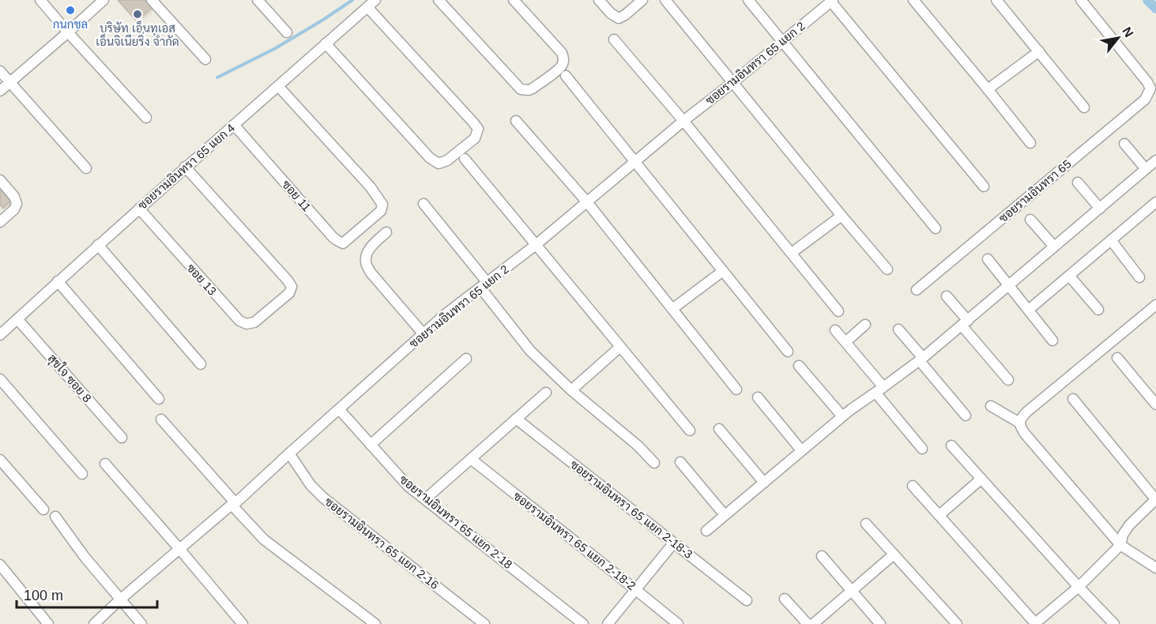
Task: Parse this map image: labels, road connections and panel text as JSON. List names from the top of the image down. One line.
{"streets":{"street":["ซอยรามอินทรา 65 แยก 2","ซอยรามอินทรา 65 แยก 4","ซอยรามอินทรา 65","ซอย 11","ซอย 13","สุขใจ ซอย 8","ซอยรามอินทรา 65 แยก 2-18-3","ซอยรามอินทรา 65 แยก 2-18","ซอยรามอินทรา 65 แยก 2-18-2","ซอยรามอินทรา 65 แยก 2-16"]},"crossings":[["ซอยรามอินทรา 65 แยก 2","ซอยรามอินทรา 65 แยก 2-18"],["ซอยรามอินทรา 65 แยก 2","ซอยรามอินทรา 65 แยก 2-16"],["ซอยรามอินทรา 65 แยก 4","ซอย 11"],["ซอยรามอินทรา 65 แยก 4","ซอย 13"],["ซอยรามอินทรา 65 แยก 4","สุขใจ ซอย 8"]],"places":["กนกชล","บริษัท เอ็นทูเอส เอ็นจิเนียริ่ง จำกัด"],"scale_bar":"100 m","north":"top right"}
